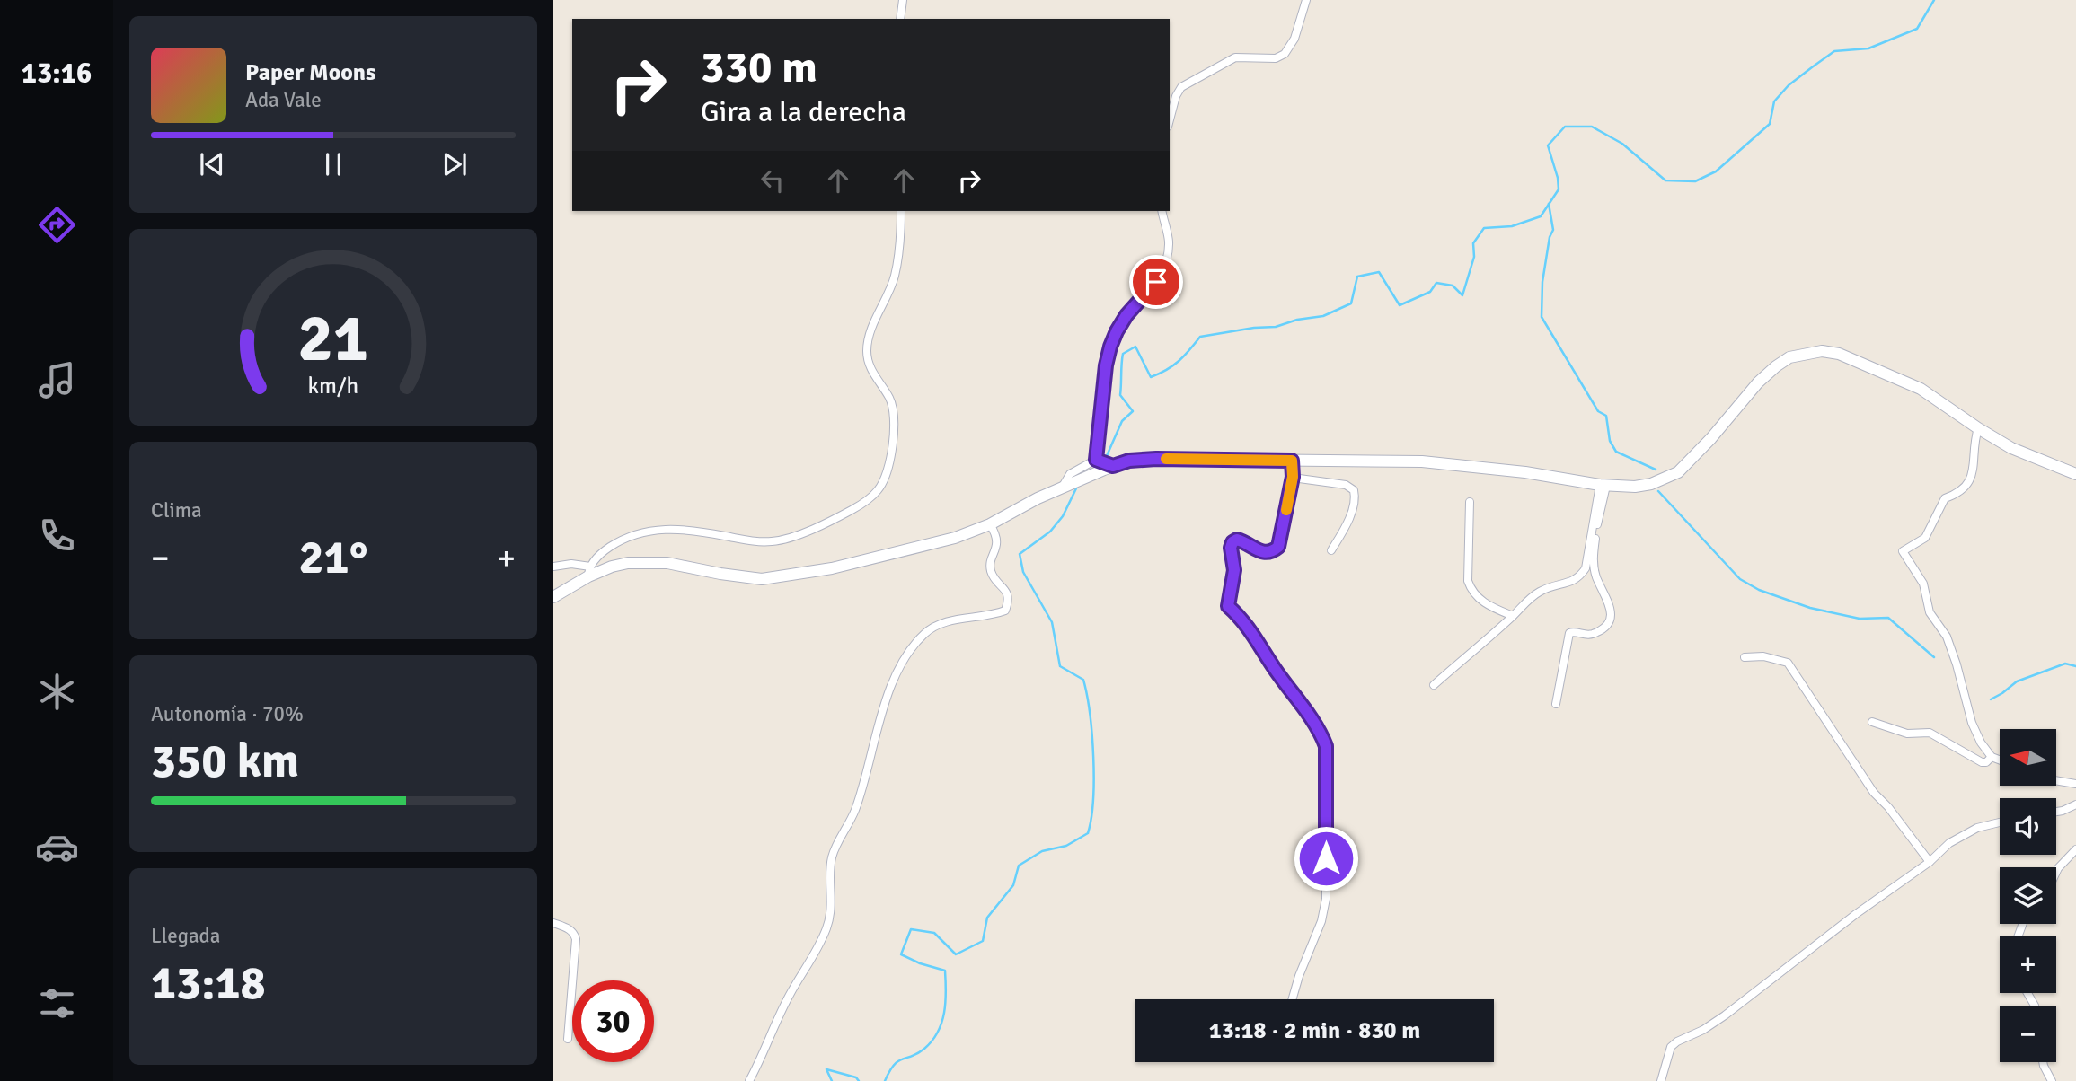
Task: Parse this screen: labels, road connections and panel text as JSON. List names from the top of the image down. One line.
{"north":"left","page":{"tabs":"13:16","turn":["330 m","Gira a la derecha"],"song":["Paper Moons","Ada Vale"],"tile":["Clima",["Autonomía · 70%","350 km"],["Llegada","13:18"]],"heat":["−","21°","+"],"map_buttons":["+","−"],"limit":"30","trip":"13:18 · 2 min · 830 m","gauge":["21","km/h"]}}
